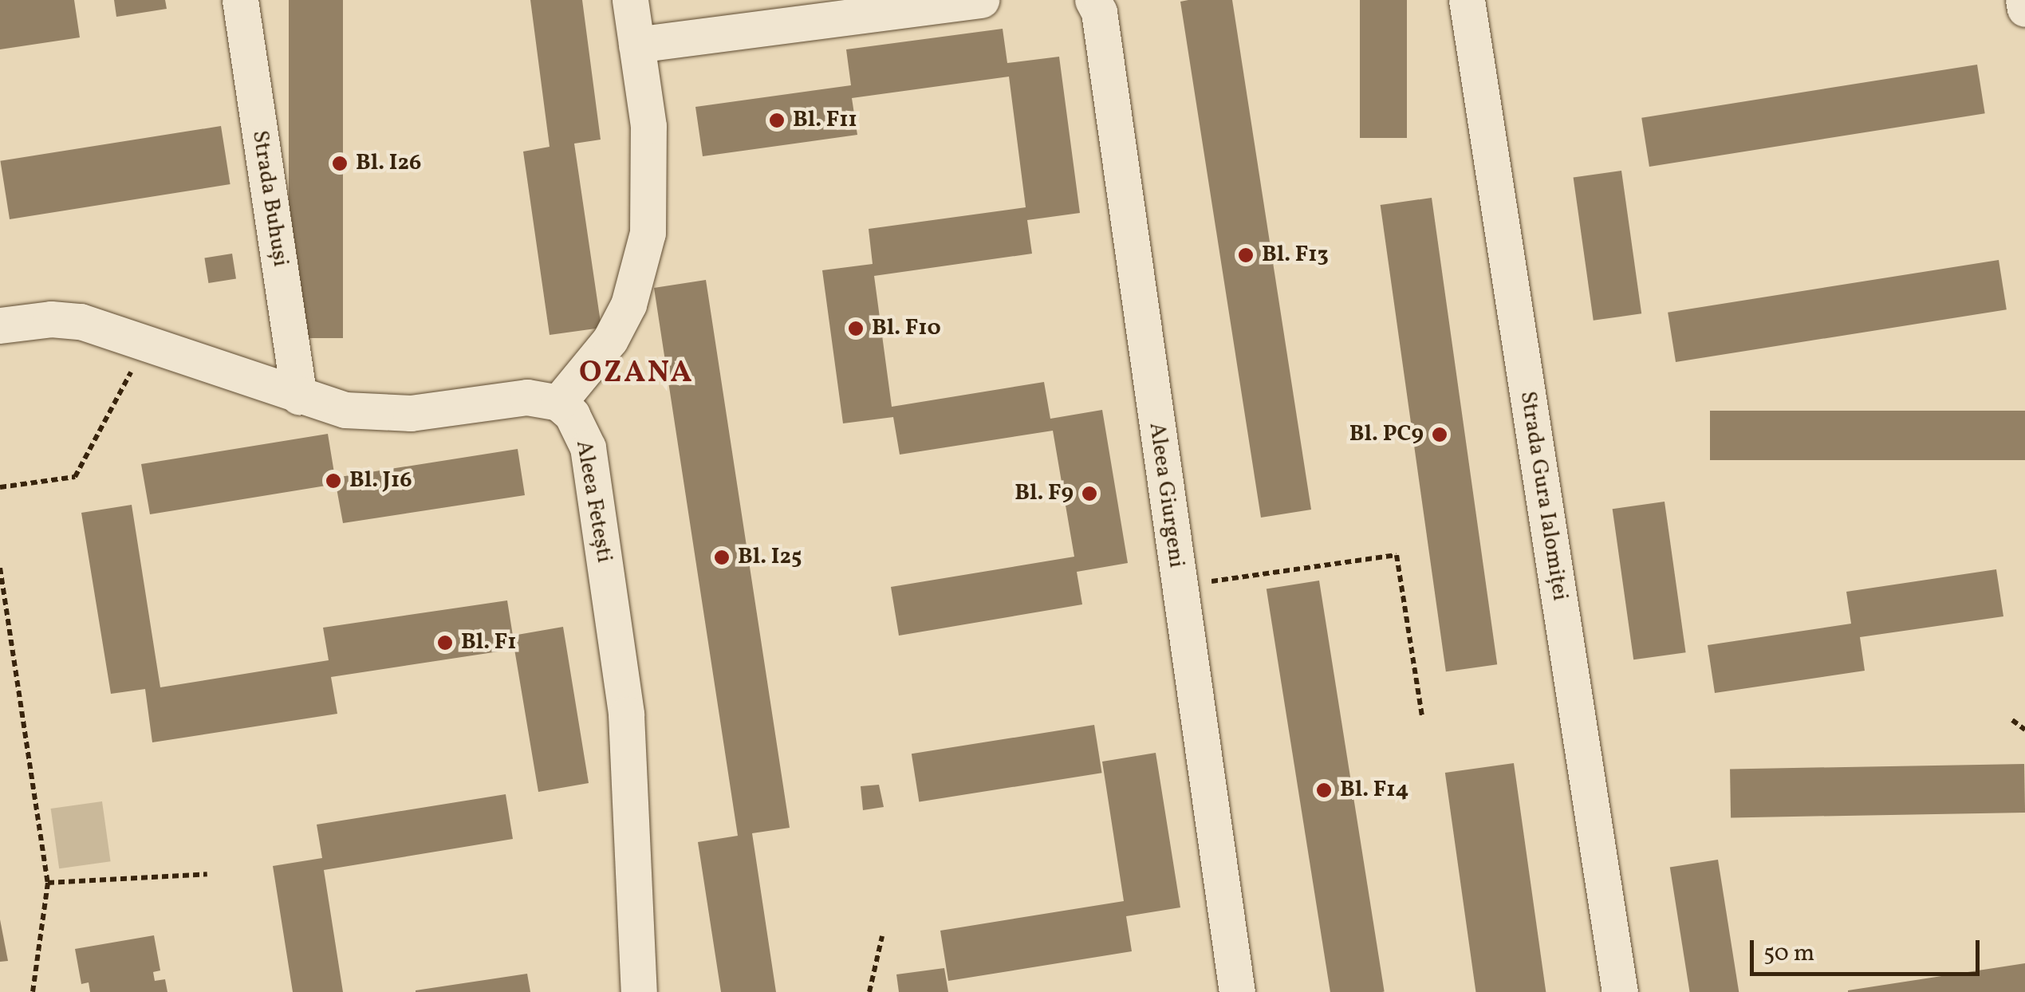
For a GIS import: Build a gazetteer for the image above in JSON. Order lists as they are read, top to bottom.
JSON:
{
  "streets": {
    "street": [
      "Strada Buhuși",
      "Aleea Giurgeni",
      "Strada Gura Ialomiței",
      "Aleea Fetești"
    ]
  },
  "districts": ["OZANA"],
  "places": [
    "Bl. F11",
    "Bl. I26",
    "Bl. F13",
    "Bl. F10",
    "Bl. PC9",
    "Bl. J16",
    "Bl. F9",
    "Bl. I25",
    "Bl. F1",
    "Bl. F14"
  ],
  "scale_bar": "50 m"
}
